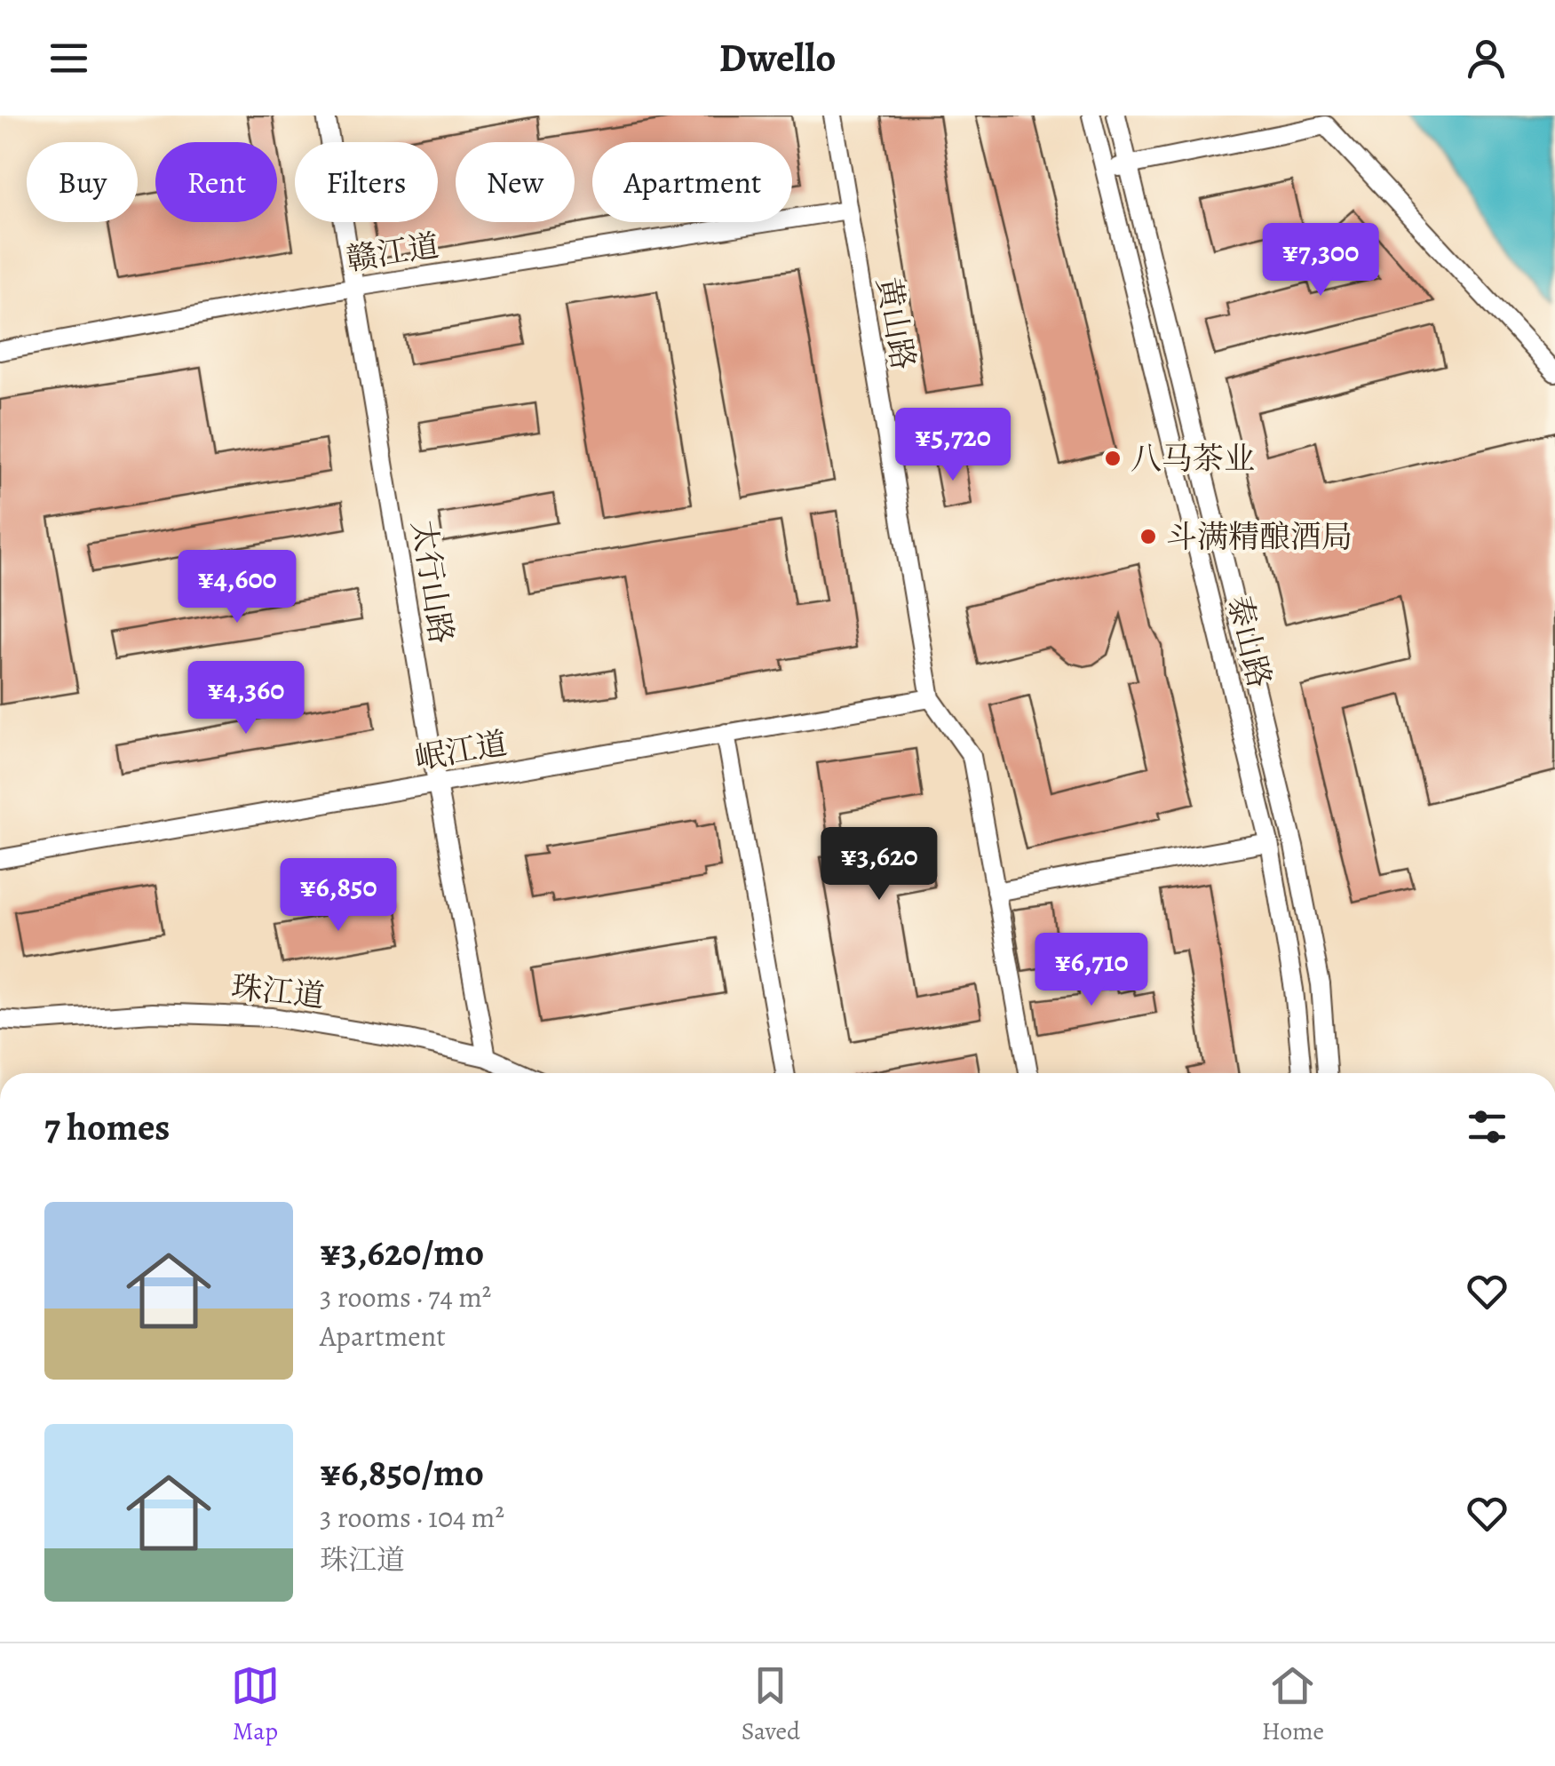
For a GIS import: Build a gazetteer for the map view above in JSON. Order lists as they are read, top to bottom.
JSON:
{
  "streets": {
    "street": [
      "赣江道",
      "黄山路",
      "太行山路",
      "泰山路",
      "岷江道",
      "珠江道"
    ]
  },
  "crossings": [
    ["赣江道", "黄山路"],
    ["赣江道", "太行山路"],
    ["黄山路", "岷江道"],
    ["太行山路", "岷江道"],
    ["太行山路", "珠江道"]
  ],
  "places": ["八马茶业", "斗满精酿酒局"],
  "page": {
    "header": "Dwello",
    "chip": [
      "Buy",
      "Rent",
      "Filters",
      "New",
      "Apartment"
    ],
    "price": [
      "¥7,300",
      "¥5,720",
      "¥4,600",
      "¥4,360",
      "¥3,620",
      "¥6,850",
      "¥6,710"
    ],
    "heading": "7 homes",
    "list": [
      {
        "name": "¥3,620/mo",
        "note": "3 rooms · 74 m² · Apartment"
      },
      {
        "name": "¥6,850/mo",
        "note": "3 rooms · 104 m² · 珠江道"
      }
    ],
    "tabs": ["Map", "Saved", "Home"]
  }
}
